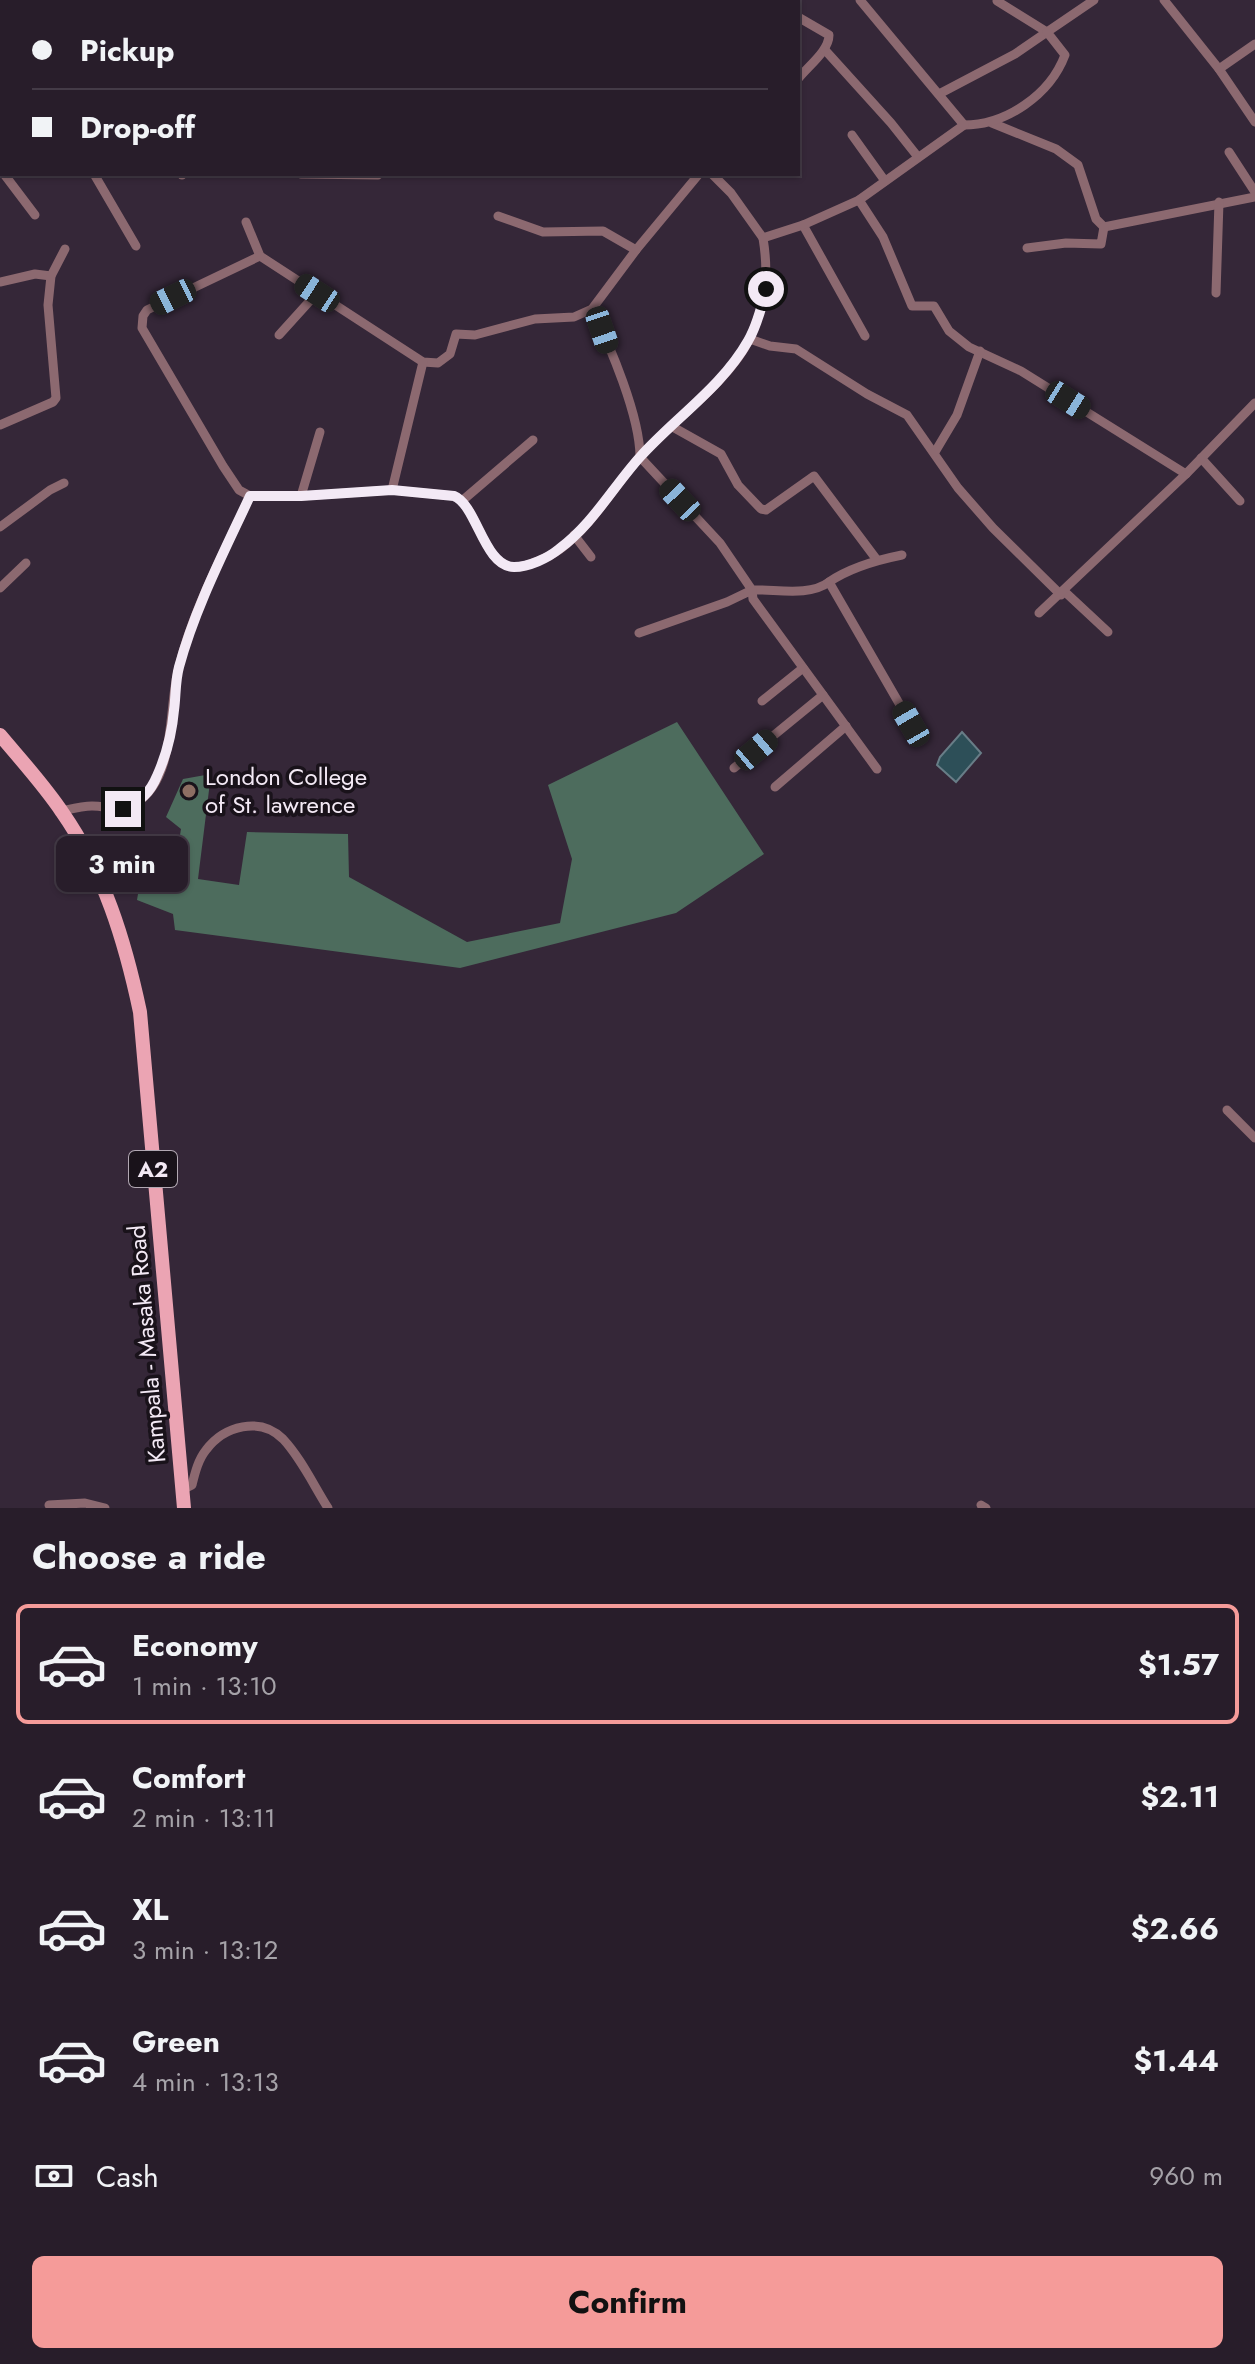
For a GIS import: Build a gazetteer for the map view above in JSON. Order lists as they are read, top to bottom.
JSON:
{
  "streets": {
    "main road": ["A2", "Kampala - Masaka Road"]
  },
  "places": ["London College of St. lawrence"],
  "page": {
    "banner": ["Pickup", "Drop-off"],
    "bubble": "3 min",
    "heading": "Choose a ride",
    "list": [
      {
        "name": "Economy",
        "note": "1 min · 13:10",
        "value": "$1.57"
      },
      {
        "name": "Comfort",
        "note": "2 min · 13:11",
        "value": "$2.11"
      },
      {
        "name": "XL",
        "note": "3 min · 13:12",
        "value": "$2.66"
      },
      {
        "name": "Green",
        "note": "4 min · 13:13",
        "value": "$1.44"
      }
    ],
    "pay": ["Cash", "960 m"],
    "buttons": "Confirm"
  }
}
